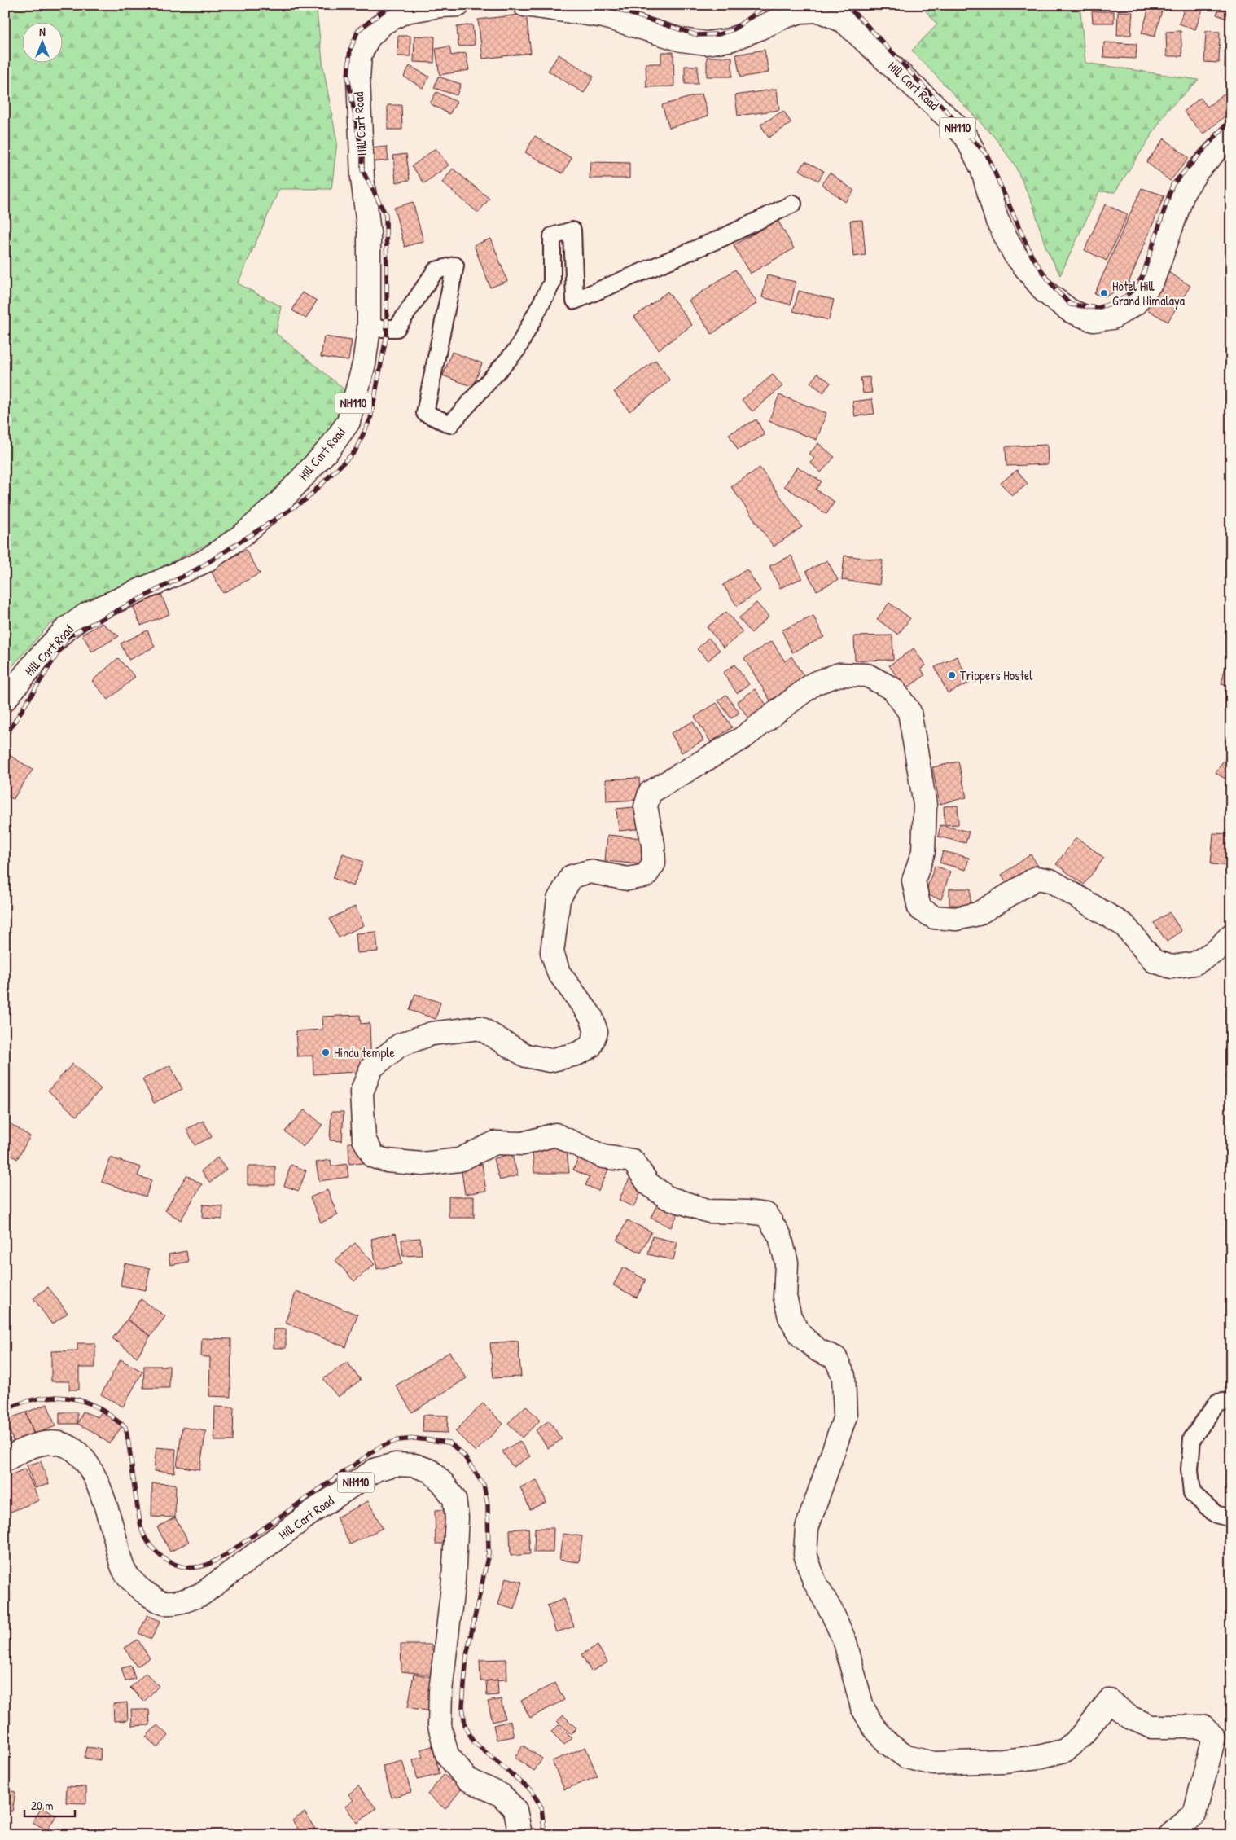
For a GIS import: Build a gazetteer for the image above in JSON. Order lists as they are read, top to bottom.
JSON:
{
  "streets": {
    "main road": ["Hill Cart Road", "NH110"]
  },
  "places": ["Hotel Hill Grand Himalaya", "Trippers Hostel", "Hindu temple"],
  "scale_bar": "20 m",
  "north": "top"
}
